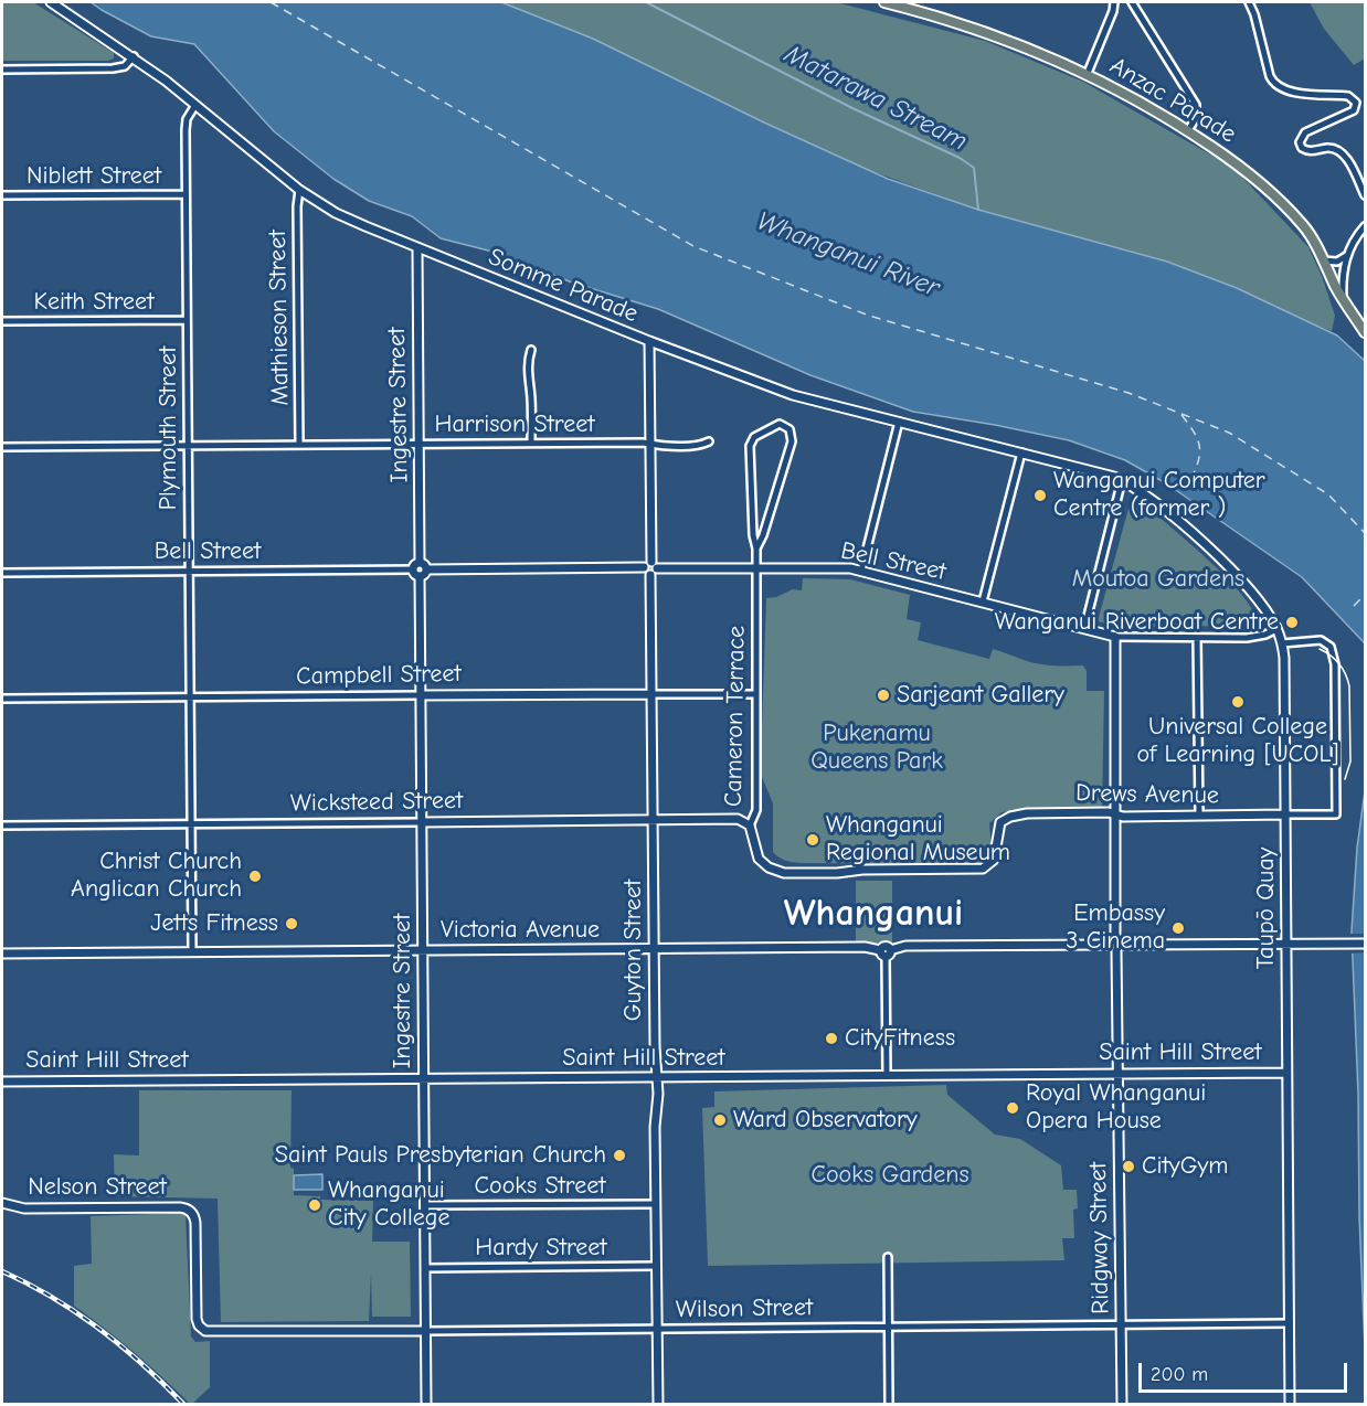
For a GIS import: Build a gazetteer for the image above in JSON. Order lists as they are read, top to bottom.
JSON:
{
  "streets": {
    "main road": ["Anzac Parade"],
    "street": [
      "Niblett Street",
      "Somme Parade",
      "Keith Street",
      "Mathieson Street",
      "Ingestre Street",
      "Harrison Street",
      "Plymouth Street",
      "Bell Street",
      "Campbell Street",
      "Cameron Terrace",
      "Drews Avenue",
      "Wicksteed Street",
      "Taupō Quay",
      "Victoria Avenue",
      "Guyton Street",
      "Saint Hill Street",
      "Cooks Street",
      "Nelson Street",
      "Ridgway Street",
      "Hardy Street",
      "Wilson Street"
    ]
  },
  "crossings": [
    ["Niblett Street", "Plymouth Street"],
    ["Somme Parade", "Mathieson Street"],
    ["Somme Parade", "Ingestre Street"],
    ["Somme Parade", "Plymouth Street"],
    ["Somme Parade", "Taupō Quay"],
    ["Keith Street", "Plymouth Street"],
    ["Mathieson Street", "Harrison Street"],
    ["Ingestre Street", "Harrison Street"],
    ["Ingestre Street", "Bell Street"],
    ["Ingestre Street", "Campbell Street"],
    ["Ingestre Street", "Wicksteed Street"],
    ["Ingestre Street", "Victoria Avenue"],
    ["Ingestre Street", "Saint Hill Street"],
    ["Ingestre Street", "Cooks Street"],
    ["Ingestre Street", "Hardy Street"],
    ["Ingestre Street", "Wilson Street"],
    ["Harrison Street", "Plymouth Street"],
    ["Plymouth Street", "Bell Street"],
    ["Plymouth Street", "Campbell Street"],
    ["Plymouth Street", "Wicksteed Street"],
    ["Plymouth Street", "Victoria Avenue"],
    ["Bell Street", "Cameron Terrace"],
    ["Campbell Street", "Cameron Terrace"],
    ["Campbell Street", "Guyton Street"],
    ["Cameron Terrace", "Drews Avenue"],
    ["Cameron Terrace", "Wicksteed Street"],
    ["Drews Avenue", "Taupō Quay"],
    ["Wicksteed Street", "Guyton Street"],
    ["Taupō Quay", "Saint Hill Street"],
    ["Taupō Quay", "Wilson Street"],
    ["Victoria Avenue", "Guyton Street"],
    ["Victoria Avenue", "Ridgway Street"],
    ["Guyton Street", "Saint Hill Street"],
    ["Guyton Street", "Cooks Street"],
    ["Guyton Street", "Hardy Street"],
    ["Guyton Street", "Wilson Street"],
    ["Saint Hill Street", "Ridgway Street"],
    ["Nelson Street", "Wilson Street"],
    ["Ridgway Street", "Wilson Street"]
  ],
  "districts": ["Whanganui"],
  "water": ["Matarawa Stream", "Whanganui River"],
  "parks": ["Moutoa Gardens", "Pukenamu Queens Park", "Cooks Gardens"],
  "places": [
    "Wanganui Computer Centre (former )",
    "Wanganui Riverboat Centre",
    "Sarjeant Gallery",
    "Universal College of Learning [UCOL]",
    "Whanganui Regional Museum",
    "Christ Church Anglican Church",
    "Jetts Fitness",
    "Embassy 3 Cinema",
    "CityFitness",
    "Royal Whanganui Opera House",
    "Ward Observatory",
    "Saint Pauls Presbyterian Church",
    "CityGym",
    "Whanganui City College"
  ],
  "scale_bar": "200 m"
}
